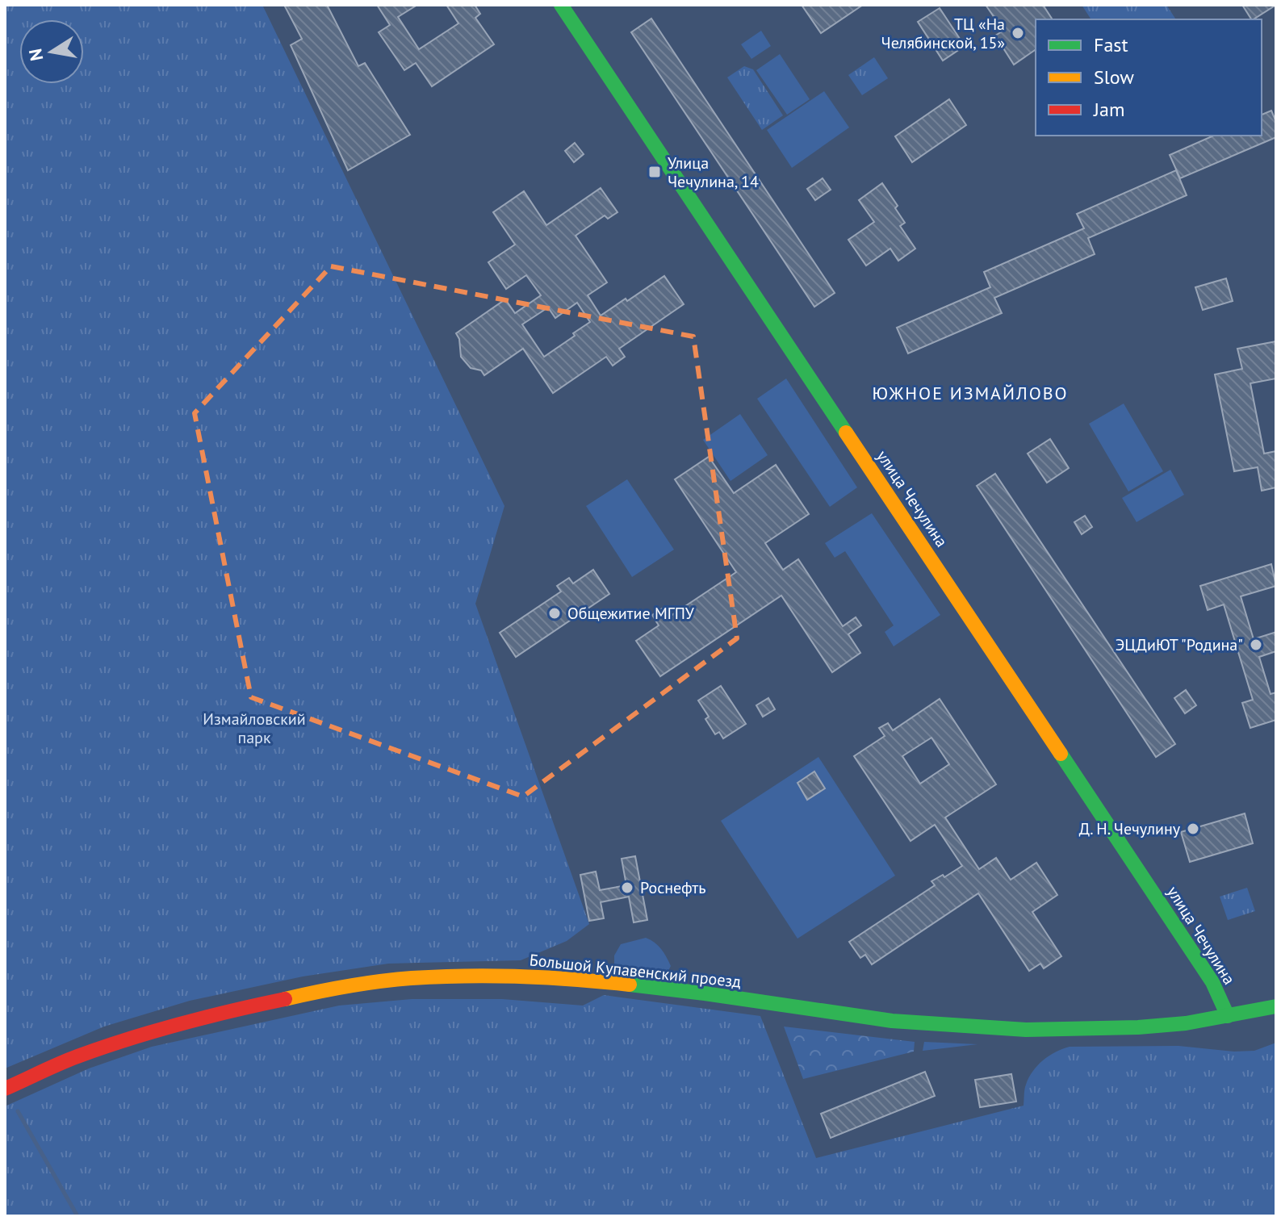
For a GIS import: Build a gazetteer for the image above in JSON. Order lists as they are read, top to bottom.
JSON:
{
  "streets": {
    "main road": ["улица Чечулина", "Большой Купавенский проезд"]
  },
  "crossings": [
    ["улица Чечулина", "Большой Купавенский проезд"]
  ],
  "districts": ["ЮЖНОЕ ИЗМАЙЛОВО"],
  "parks": ["Измайловский парк"],
  "places": {
    "other": [
      "ТЦ «На Челябинской, 15»",
      "Общежитие МГПУ",
      "ЭЦДиЮТ \"Родина\"",
      "Д. Н. Чечулину",
      "Роснефть"
    ],
    "transit": ["Улица Чечулина, 14"]
  },
  "legend": ["Fast", "Slow", "Jam"],
  "north": "left"
}
